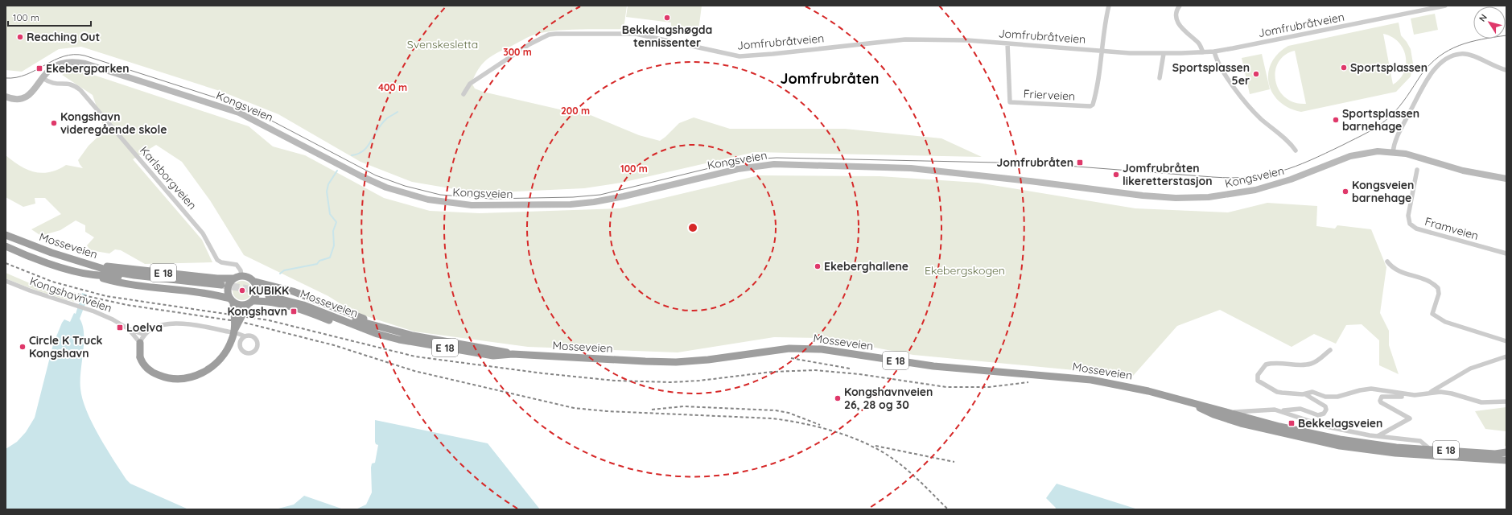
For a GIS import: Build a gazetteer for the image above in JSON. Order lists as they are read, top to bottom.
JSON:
{
  "streets": {
    "highway": ["Mosseveien", "E 18"],
    "main road": ["Kongsveien"],
    "street": [
      "Jomfrubråtveien",
      "Frierveien",
      "Karlsborgveien",
      "Framveien",
      "Kongshavnveien"
    ]
  },
  "crossings": [
    ["Jomfrubråtveien", "Frierveien"],
    ["Kongsveien", "Karlsborgveien"],
    ["Karlsborgveien", "E 18"],
    ["Mosseveien", "E 18"]
  ],
  "districts": ["Jomfrubråten"],
  "parks": ["Svenskesletta", "Ekebergskogen"],
  "places": {
    "other": [
      "Bekkelagshøgda tennissenter",
      "Reaching Out",
      "Sportsplassen",
      "Sportsplassen 5er",
      "Sportsplassen barnehage",
      "Kongshavn videregående skole",
      "Jomfrubråten likeretterstasjon",
      "Kongsveien barnehage",
      "Ekeberghallene",
      "KUBIKK",
      "Circle K Truck Kongshavn",
      "Kongshavnveien 26, 28 og 30"
    ],
    "transit": [
      "Ekebergparken",
      "Jomfrubråten",
      "Kongshavn",
      "Loelva",
      "Bekkelagsveien"
    ]
  },
  "scale_bar": "100 m",
  "north": "top left",
  "rings": [
    "300 m",
    "400 m",
    "200 m",
    "100 m"
  ]
}
